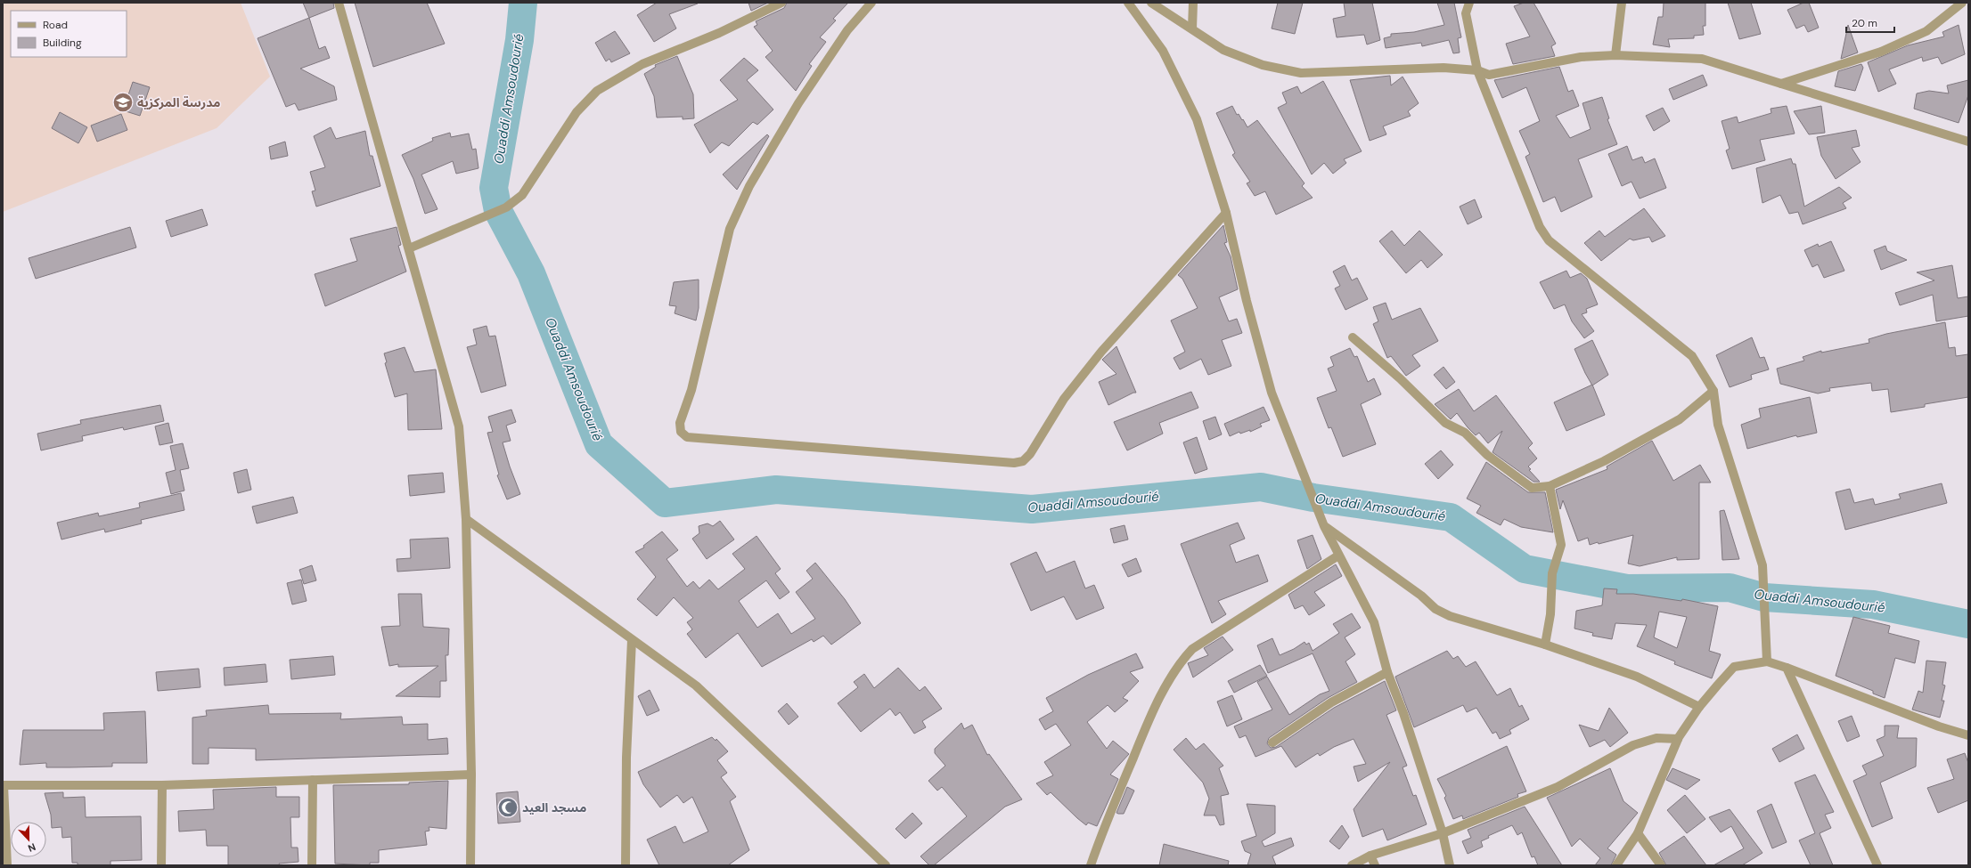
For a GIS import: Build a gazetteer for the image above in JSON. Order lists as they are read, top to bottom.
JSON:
{
  "water": ["Ouaddi Amsoudourié"],
  "places": {
    "school or university": ["مدرسة المركزية"],
    "mosque": ["مسجد العيد"]
  },
  "legend": ["Road", "Building"],
  "scale_bar": "20 m",
  "north": "bottom"
}
